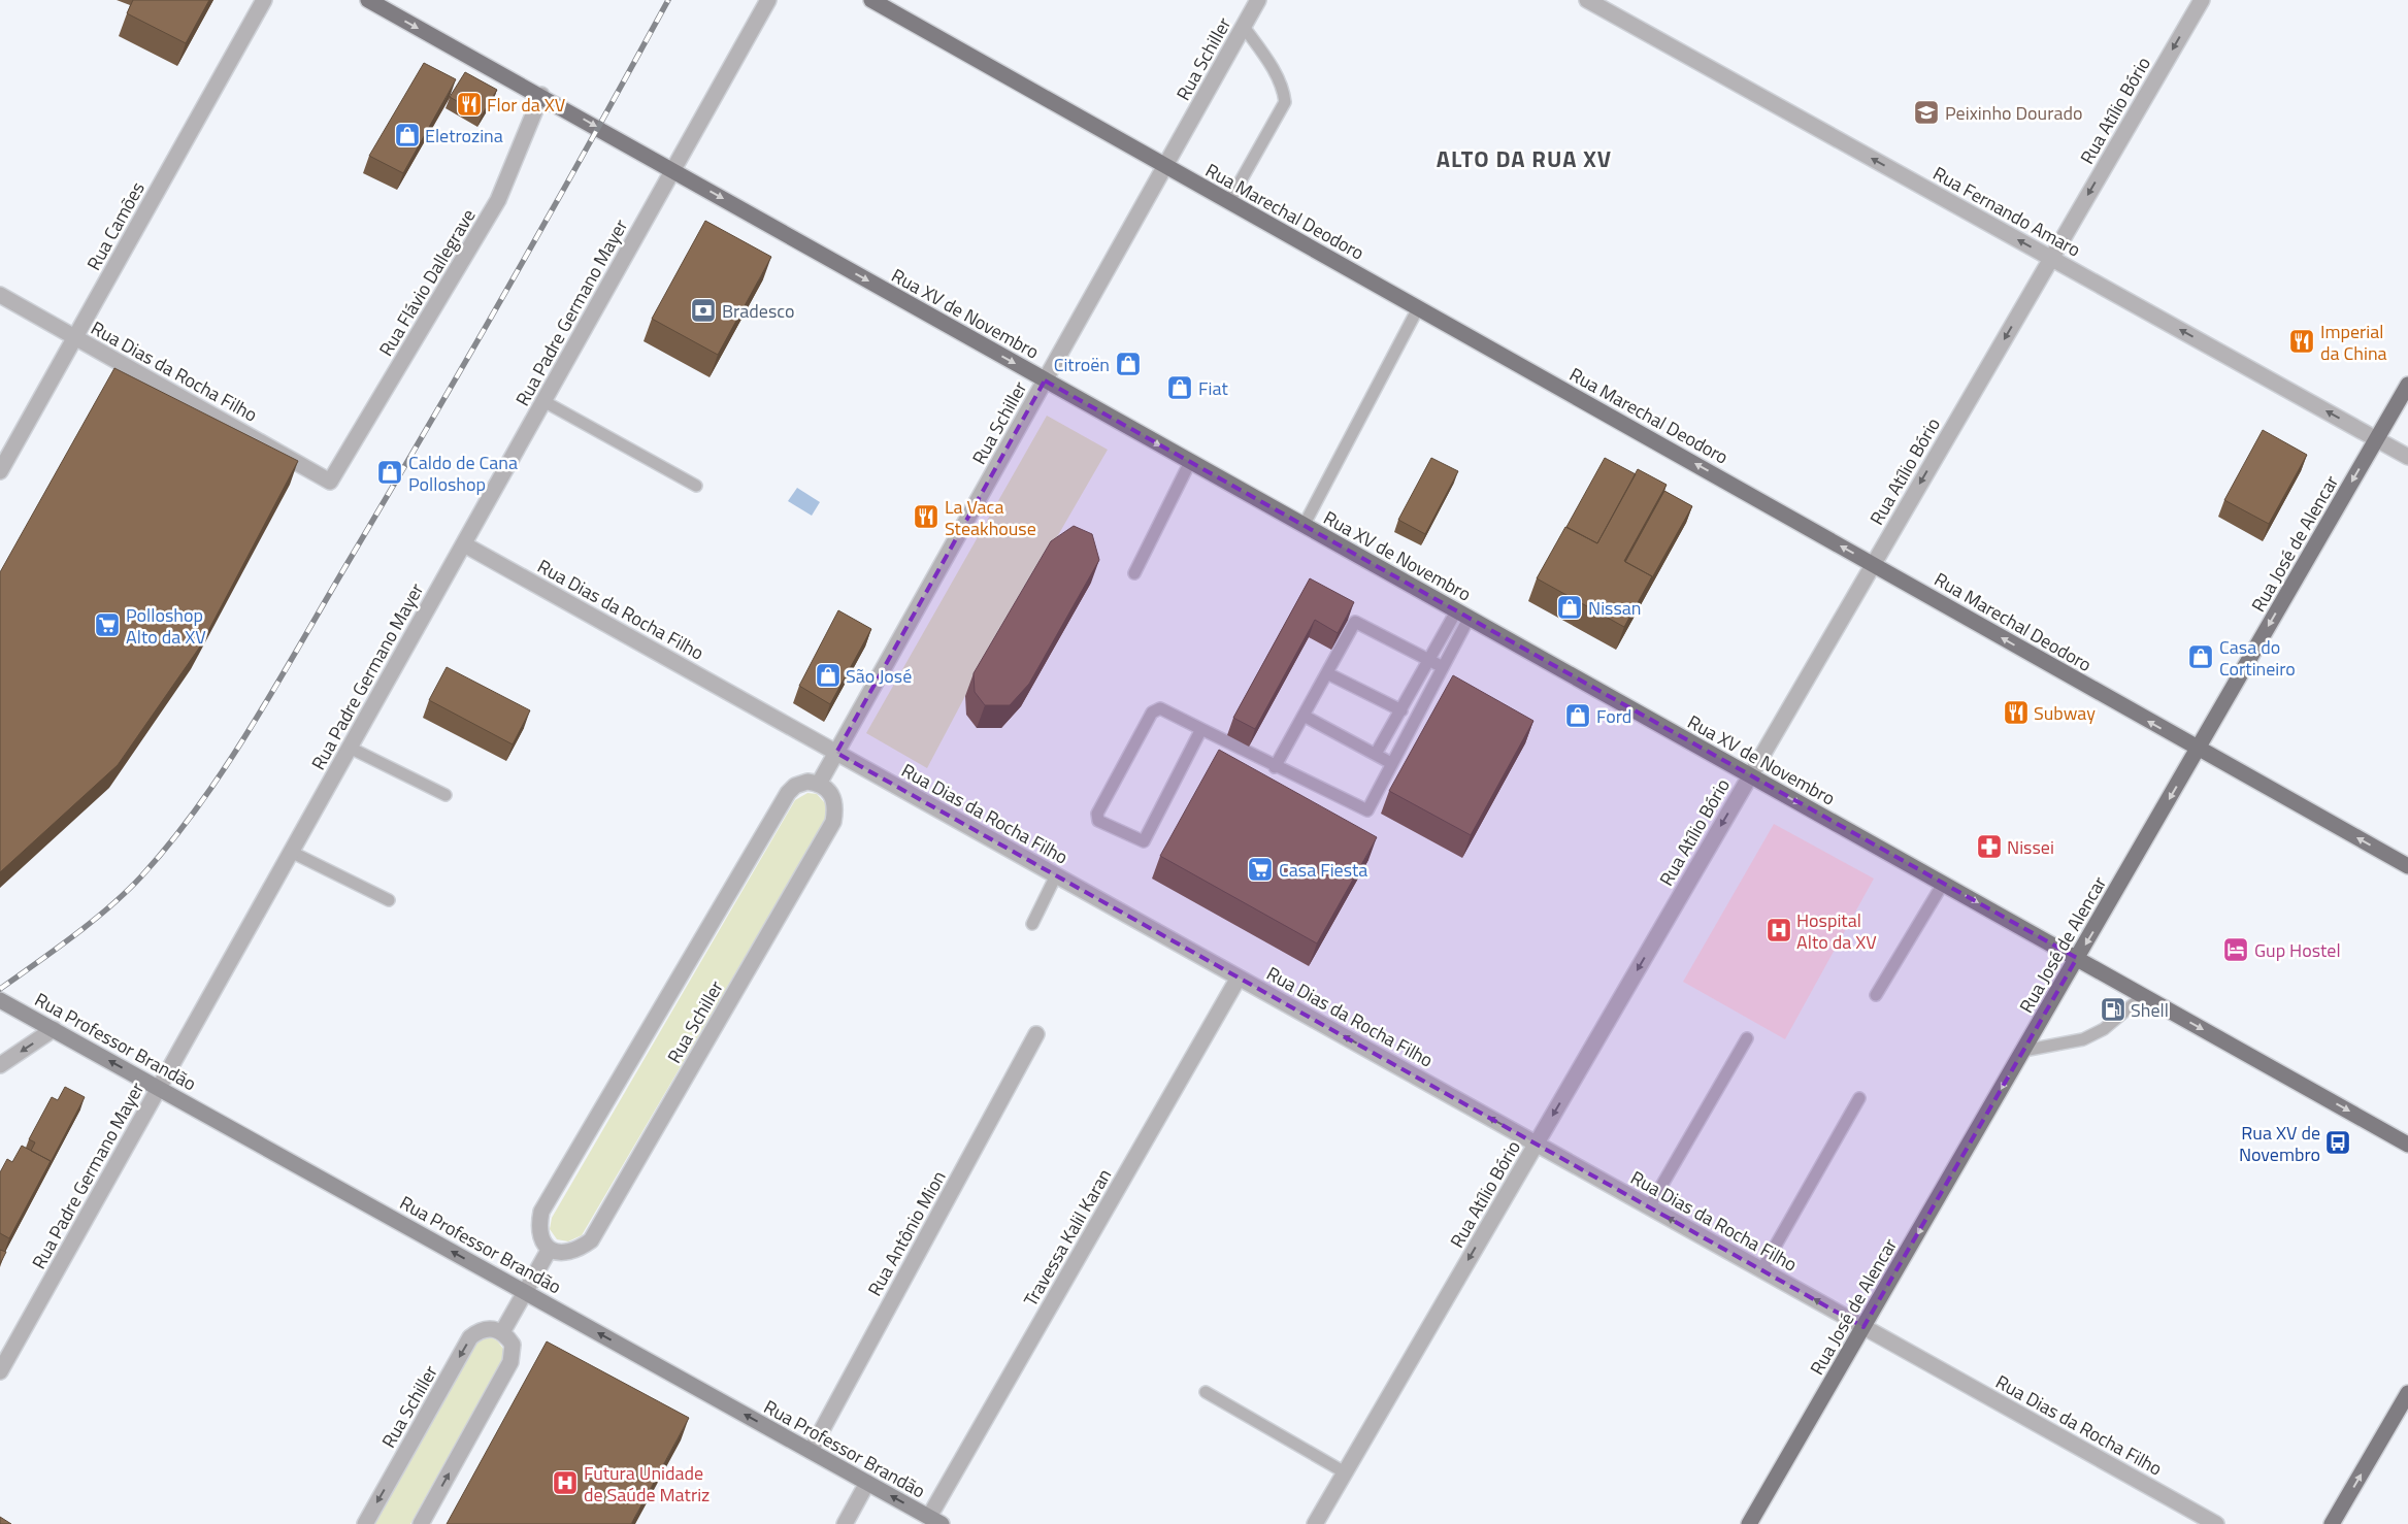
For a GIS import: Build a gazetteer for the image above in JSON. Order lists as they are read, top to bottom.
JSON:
{
  "streets": {
    "main road": [
      "Rua Marechal Deodoro",
      "Rua XV de Novembro",
      "Rua José de Alencar",
      "Rua Professor Brandão"
    ],
    "street": [
      "Rua Schiller",
      "Rua Atílio Bório",
      "Rua Fernando Amaro",
      "Rua Camões",
      "Rua Flávio Dallegrave",
      "Rua Padre Germano Mayer",
      "Rua Dias da Rocha Filho",
      "Rua Antônio Mion",
      "Travessa Kalil Karan"
    ]
  },
  "crossings": [
    ["Rua Schiller", "Rua Marechal Deodoro"],
    ["Rua Schiller", "Rua XV de Novembro"],
    ["Rua Schiller", "Rua Dias da Rocha Filho"],
    ["Rua Atílio Bório", "Rua Marechal Deodoro"],
    ["Rua Atílio Bório", "Rua Fernando Amaro"],
    ["Rua Atílio Bório", "Rua XV de Novembro"],
    ["Rua Atílio Bório", "Rua Dias da Rocha Filho"],
    ["Rua Marechal Deodoro", "Rua José de Alencar"],
    ["Rua Fernando Amaro", "Rua José de Alencar"],
    ["Rua Camões", "Rua Dias da Rocha Filho"],
    ["Rua Flávio Dallegrave", "Rua XV de Novembro"],
    ["Rua Flávio Dallegrave", "Rua Dias da Rocha Filho"],
    ["Rua Padre Germano Mayer", "Rua XV de Novembro"],
    ["Rua Padre Germano Mayer", "Rua Dias da Rocha Filho"],
    ["Rua Padre Germano Mayer", "Rua Professor Brandão"],
    ["Rua XV de Novembro", "Rua José de Alencar"],
    ["Rua Dias da Rocha Filho", "Rua José de Alencar"],
    ["Rua Dias da Rocha Filho", "Travessa Kalil Karan"],
    ["Rua Professor Brandão", "Rua Antônio Mion"],
    ["Rua Professor Brandão", "Travessa Kalil Karan"]
  ],
  "one_way": [
    "Rua Atílio Bório",
    "Rua Marechal Deodoro",
    "Rua Fernando Amaro",
    "Rua XV de Novembro",
    "Rua José de Alencar",
    "Rua Professor Brandão"
  ],
  "districts": ["ALTO DA RUA XV"],
  "places": {
    "restaurant": [
      "Flor da XV",
      "Imperial da China",
      "La Vaca Steakhouse",
      "Subway"
    ],
    "school or university": ["Peixinho Dourado"],
    "shop": [
      "Eletrozina",
      "Citroën",
      "Fiat",
      "Caldo de Cana Polloshop",
      "Nissan",
      "Casa do Cortineiro",
      "São José",
      "Ford"
    ],
    "bank": ["Bradesco"],
    "supermarket": ["Polloshop Alto da XV", "Casa Fiesta"],
    "pharmacy": ["Nissei"],
    "hospital": ["Hospital Alto da XV", "Futura Unidade de Saúde Matriz"],
    "hotel": ["Gup Hostel"],
    "fuel station": ["Shell"],
    "bus stop": ["Rua XV de Novembro"]
  }
}
